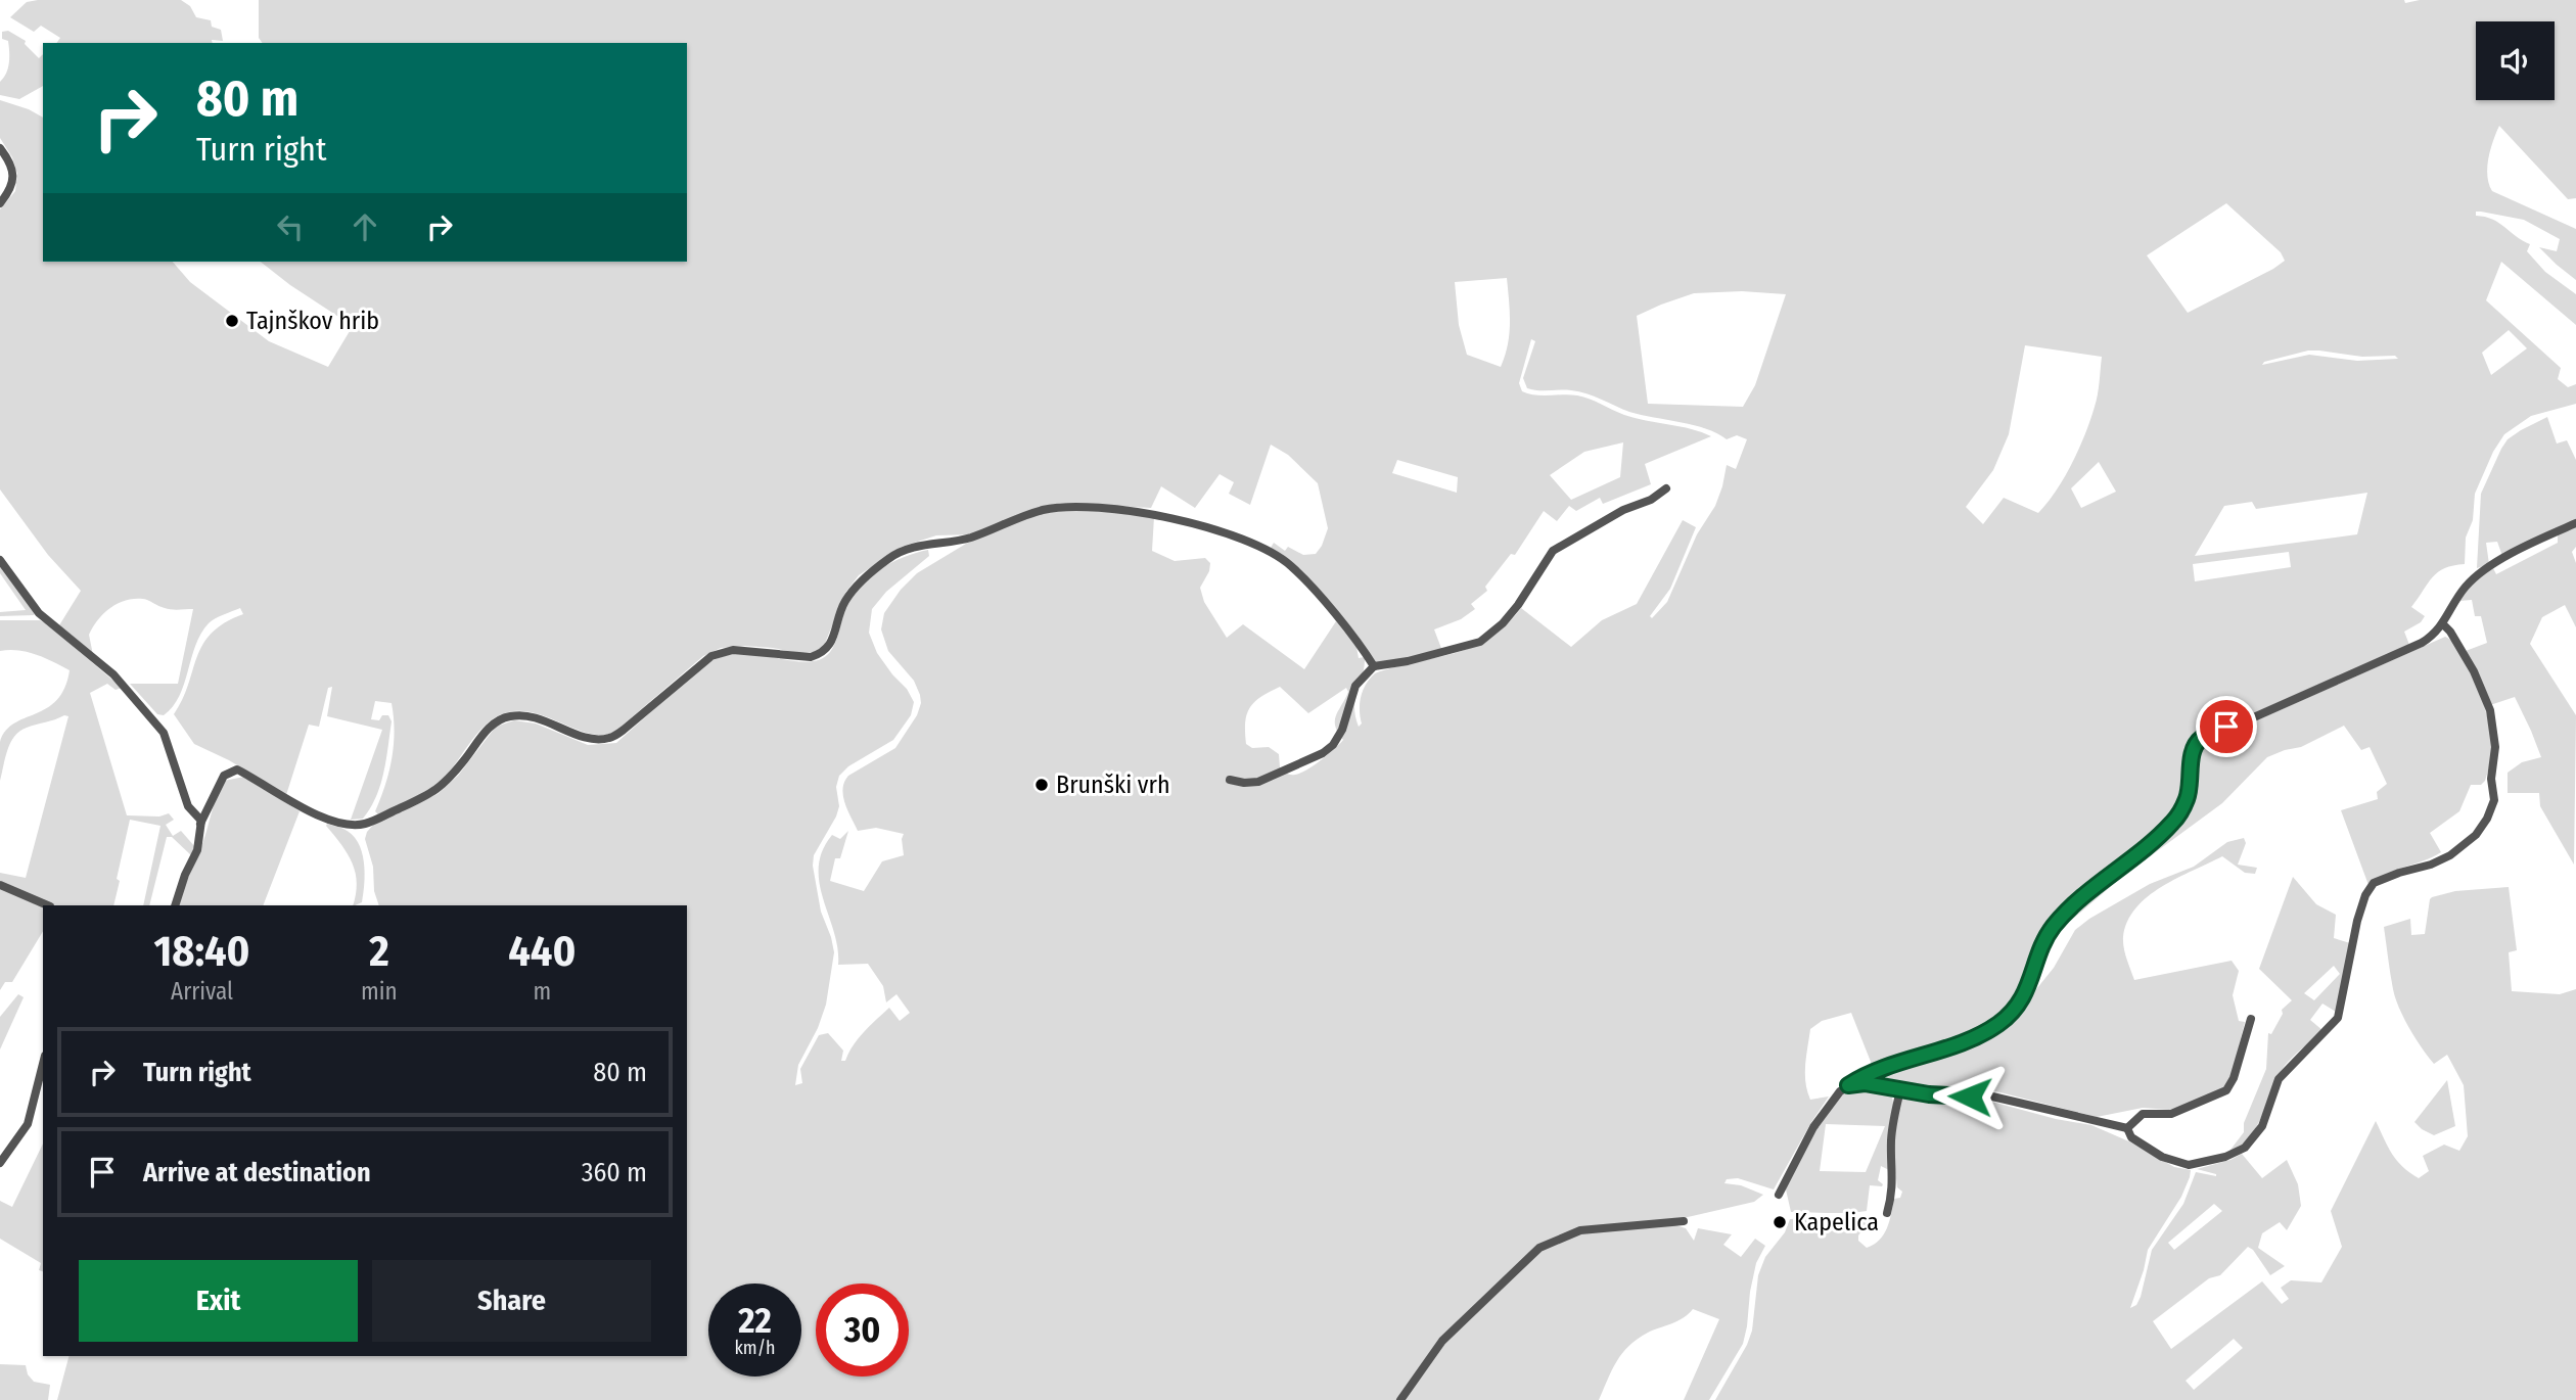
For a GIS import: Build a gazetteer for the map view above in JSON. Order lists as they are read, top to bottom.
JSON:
{
  "places": ["Tajnškov hrib", "Brunški vrh", "Kapelica"],
  "page": {
    "turn": ["80 m", "Turn right"],
    "eta": [
      "18:40",
      "Arrival",
      "2",
      "min",
      "440",
      "m"
    ],
    "list": [
      {
        "name": "Turn right",
        "value": "80 m"
      },
      {
        "name": "Arrive at destination",
        "value": "360 m"
      }
    ],
    "buttons": ["Exit", "Share"],
    "speed": "22 km/h",
    "limit": "30"
  }
}
